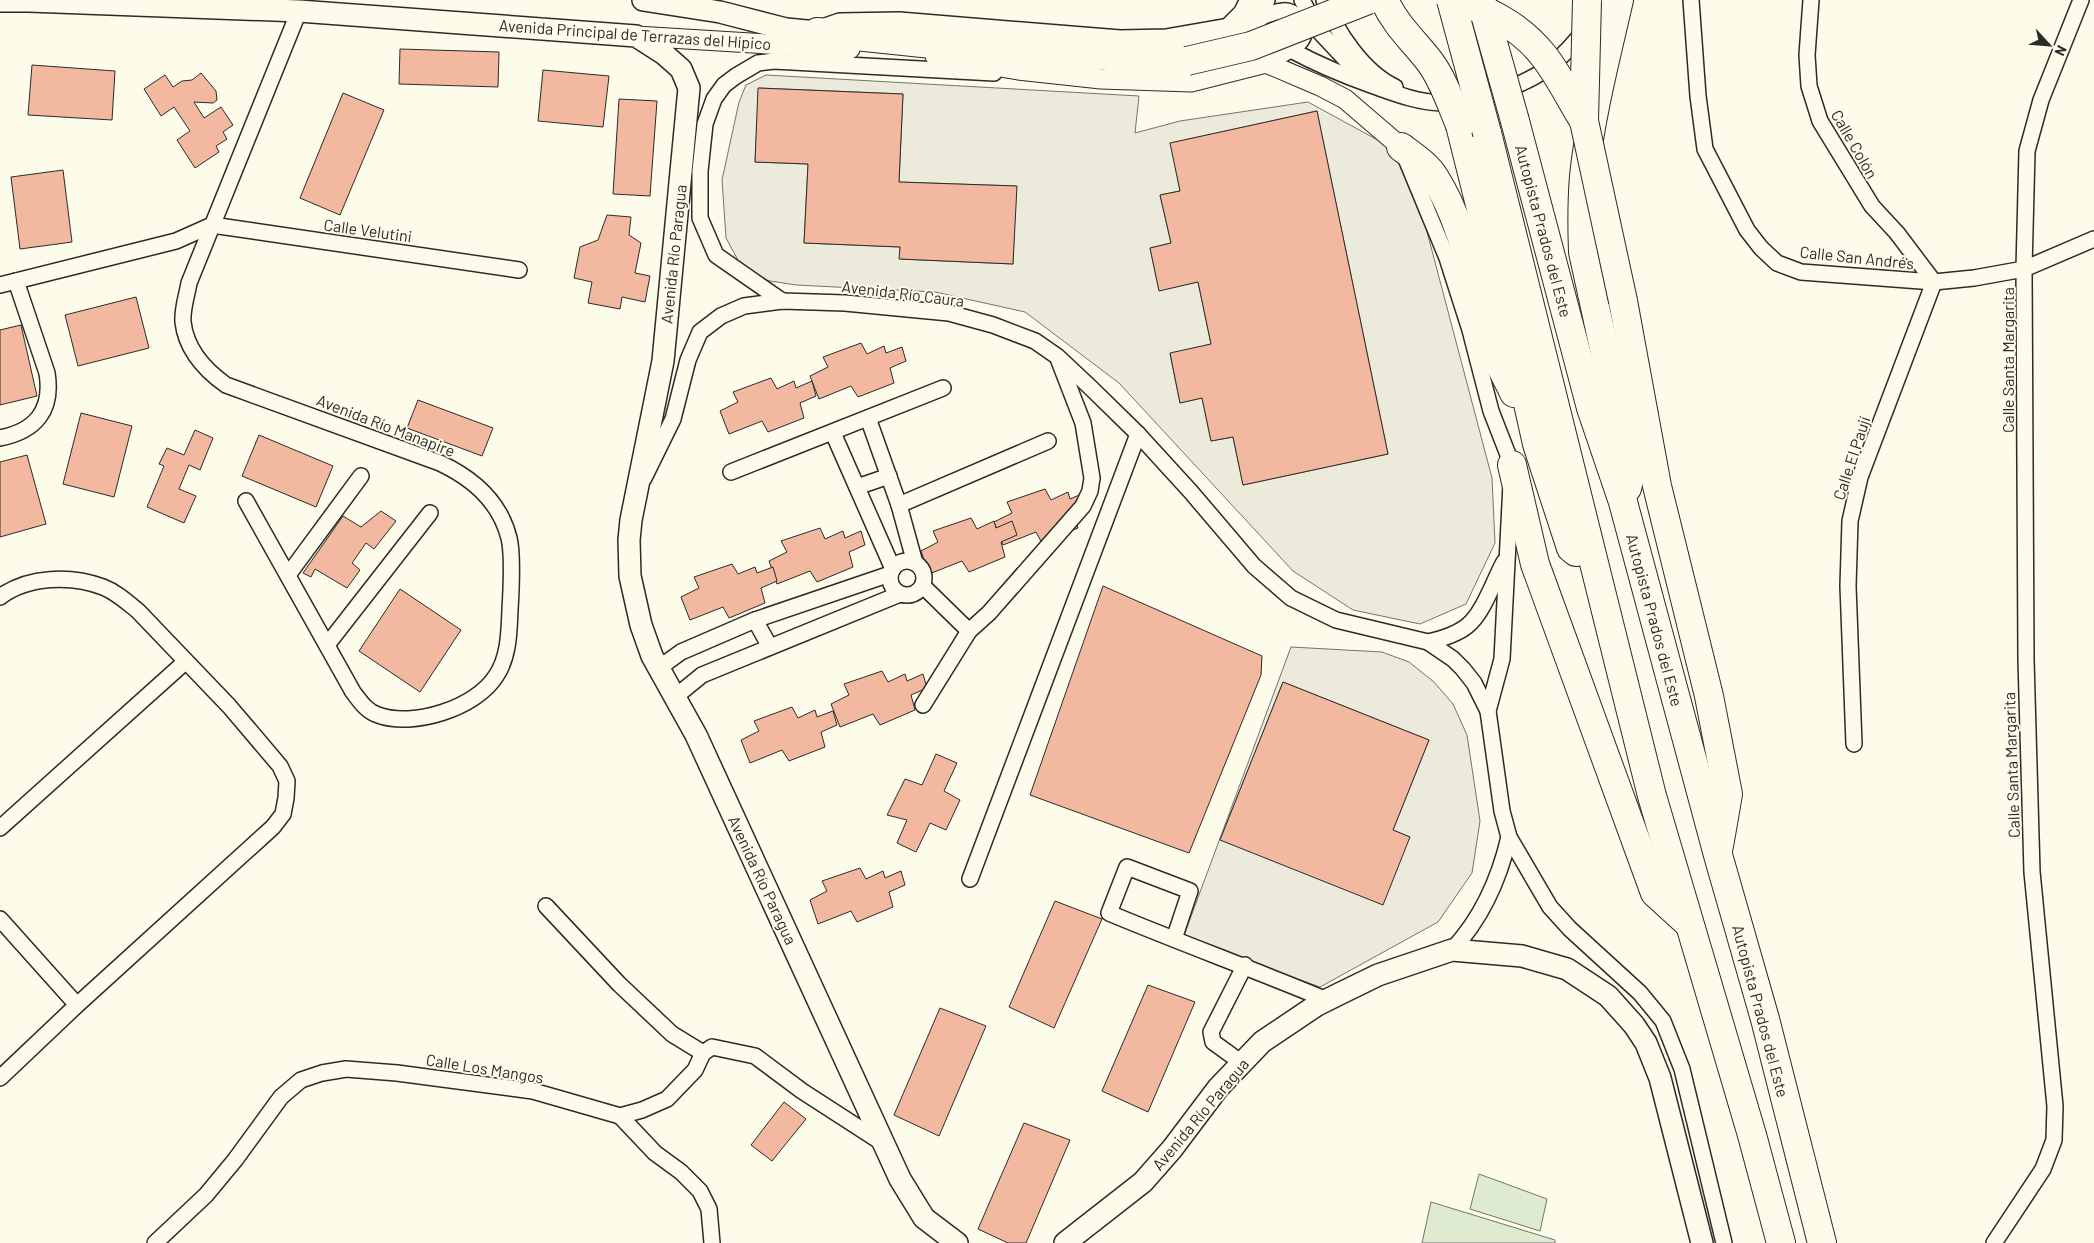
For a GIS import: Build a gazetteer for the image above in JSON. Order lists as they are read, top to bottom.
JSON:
{
  "streets": {
    "highway": ["Autopista Prados del Este"],
    "main road": ["Avenida Principal de Terrazas del Hípico", "Avenida Río Paragua"],
    "street": [
      "Calle Colón",
      "Calle Velutini",
      "Calle San Andrés",
      "Avenida Río Caura",
      "Calle Santa Margarita",
      "Avenida Río Manapire",
      "Calle El Paují",
      "Calle Los Mangos"
    ]
  },
  "crossings": [
    ["Avenida Principal de Terrazas del Hípico", "Avenida Río Paragua"],
    ["Avenida Principal de Terrazas del Hípico", "Avenida Río Manapire"],
    ["Calle Colón", "Calle San Andrés"],
    ["Calle Colón", "Calle El Paují"],
    ["Calle Velutini", "Avenida Río Manapire"],
    ["Avenida Río Paragua", "Avenida Río Caura"],
    ["Calle San Andrés", "Calle Santa Margarita"],
    ["Calle San Andrés", "Calle El Paují"]
  ],
  "north": "bottom right"
}
